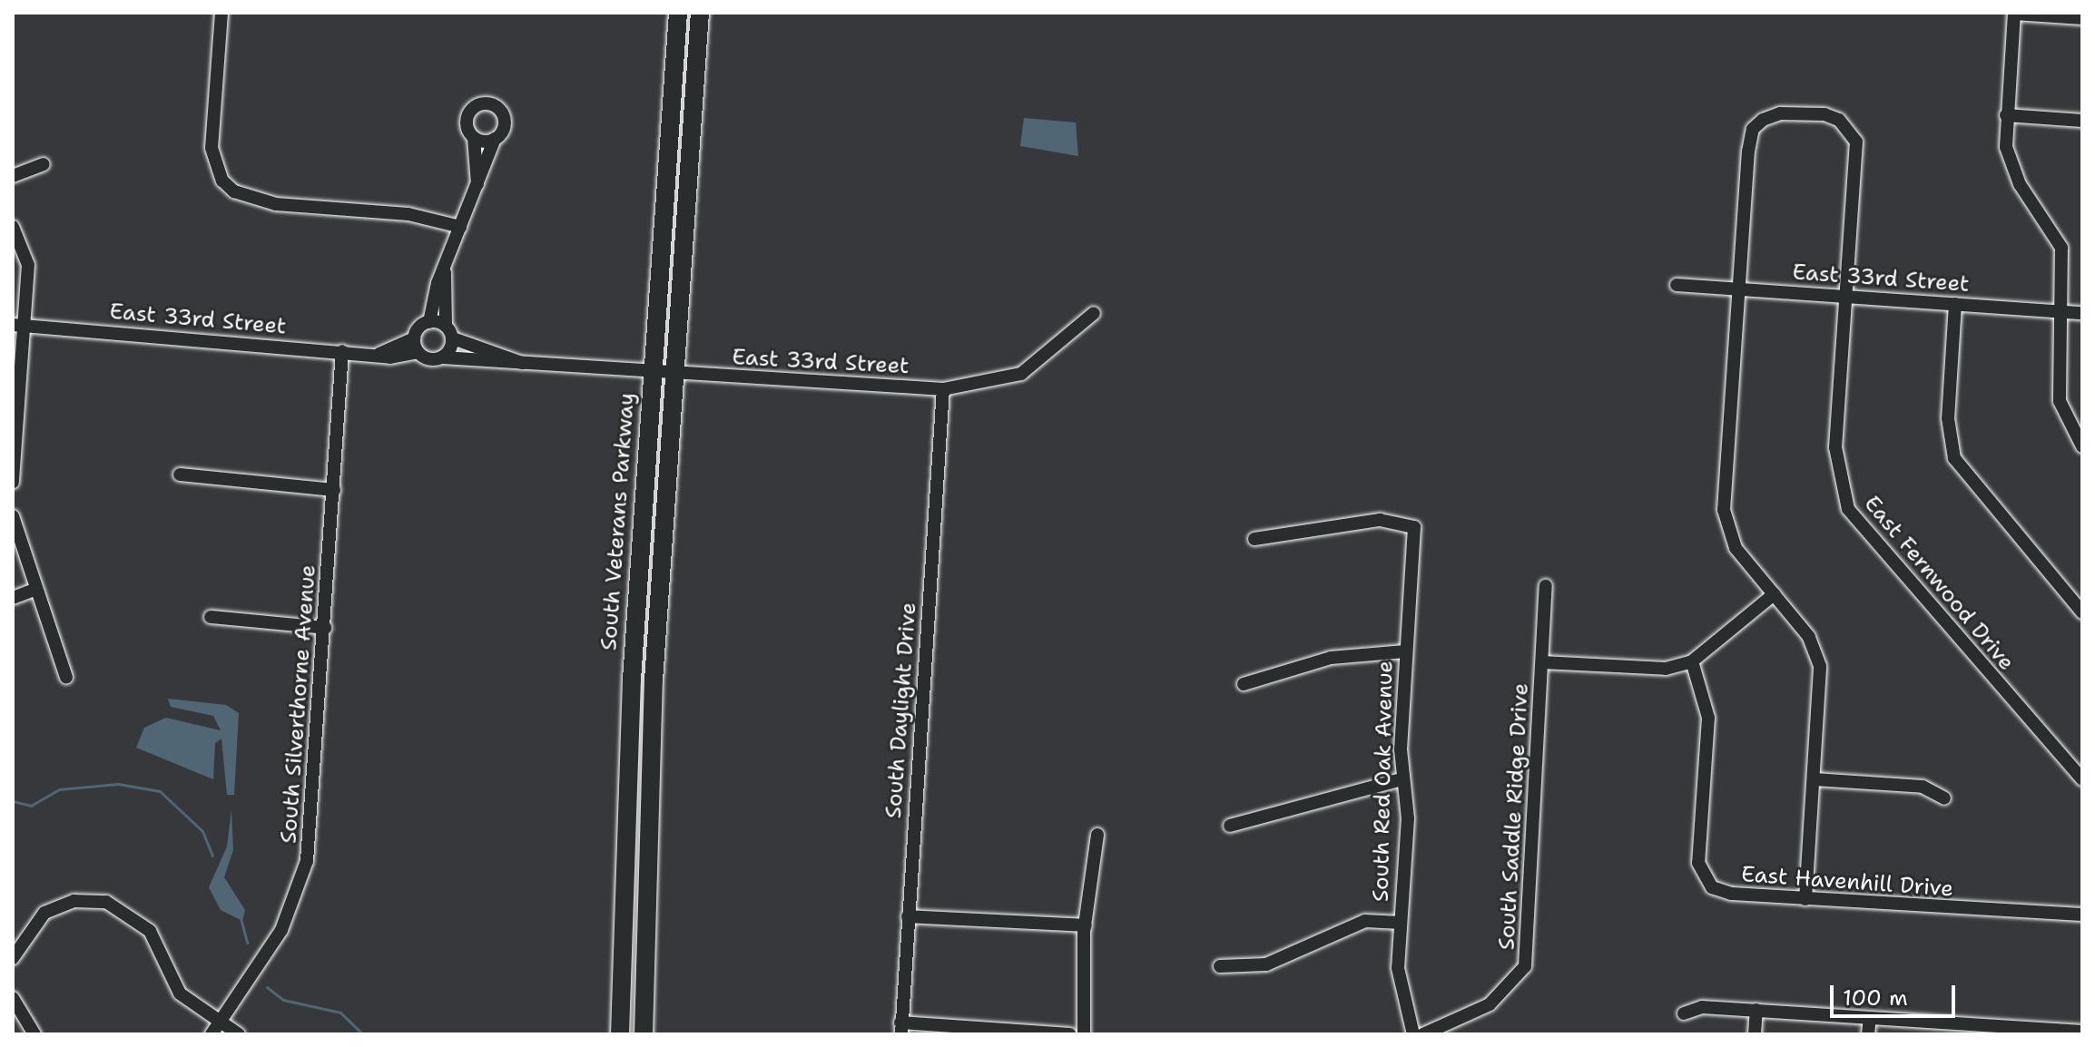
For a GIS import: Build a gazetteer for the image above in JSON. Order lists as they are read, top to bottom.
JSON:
{
  "streets": {
    "highway": ["South Veterans Parkway"],
    "street": [
      "East 33rd Street",
      "East Fernwood Drive",
      "South Silverthorne Avenue",
      "South Daylight Drive",
      "South Red Oak Avenue",
      "South Saddle Ridge Drive",
      "East Havenhill Drive"
    ]
  },
  "crossings": [
    ["East 33rd Street", "South Veterans Parkway"],
    ["East 33rd Street", "East Fernwood Drive"],
    ["East 33rd Street", "South Silverthorne Avenue"],
    ["East 33rd Street", "South Daylight Drive"]
  ],
  "scale_bar": "100 m"
}
